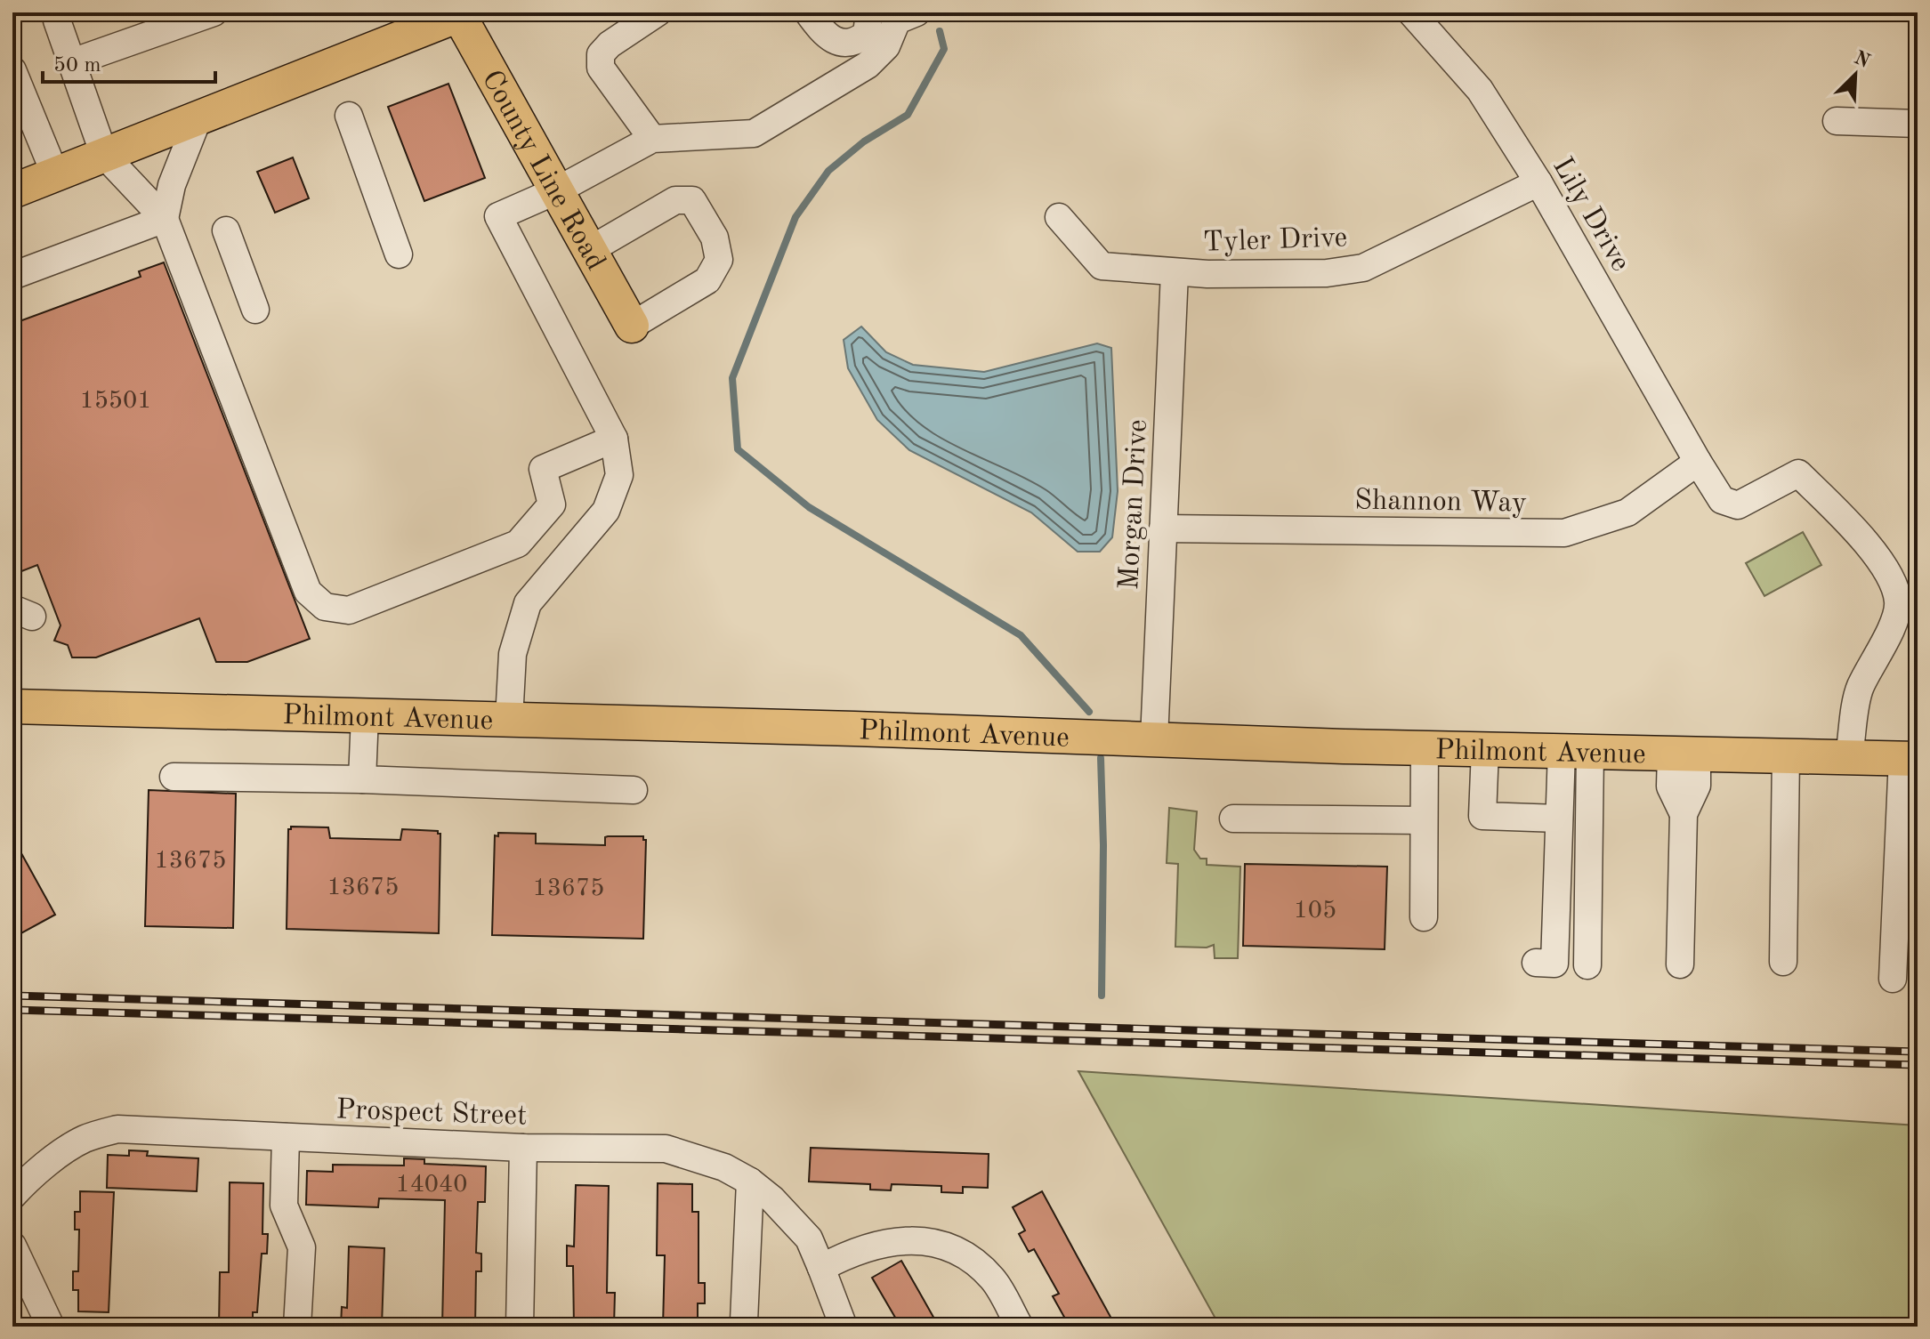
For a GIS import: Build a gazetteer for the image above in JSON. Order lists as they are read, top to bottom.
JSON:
{
  "streets": {
    "main road": ["County Line Road", "Philmont Avenue"],
    "street": [
      "Lily Drive",
      "Tyler Drive",
      "Shannon Way",
      "Morgan Drive",
      "Prospect Street"
    ]
  },
  "crossings": [
    ["Lily Drive", "Tyler Drive"],
    ["Lily Drive", "Shannon Way"],
    ["Lily Drive", "Philmont Avenue"],
    ["Tyler Drive", "Morgan Drive"],
    ["Shannon Way", "Morgan Drive"],
    ["Morgan Drive", "Philmont Avenue"]
  ],
  "house_numbers": [
    "15501",
    "13675",
    "13675",
    "13675",
    "105",
    "14040"
  ],
  "scale_bar": "50 m",
  "north": "top right"
}
